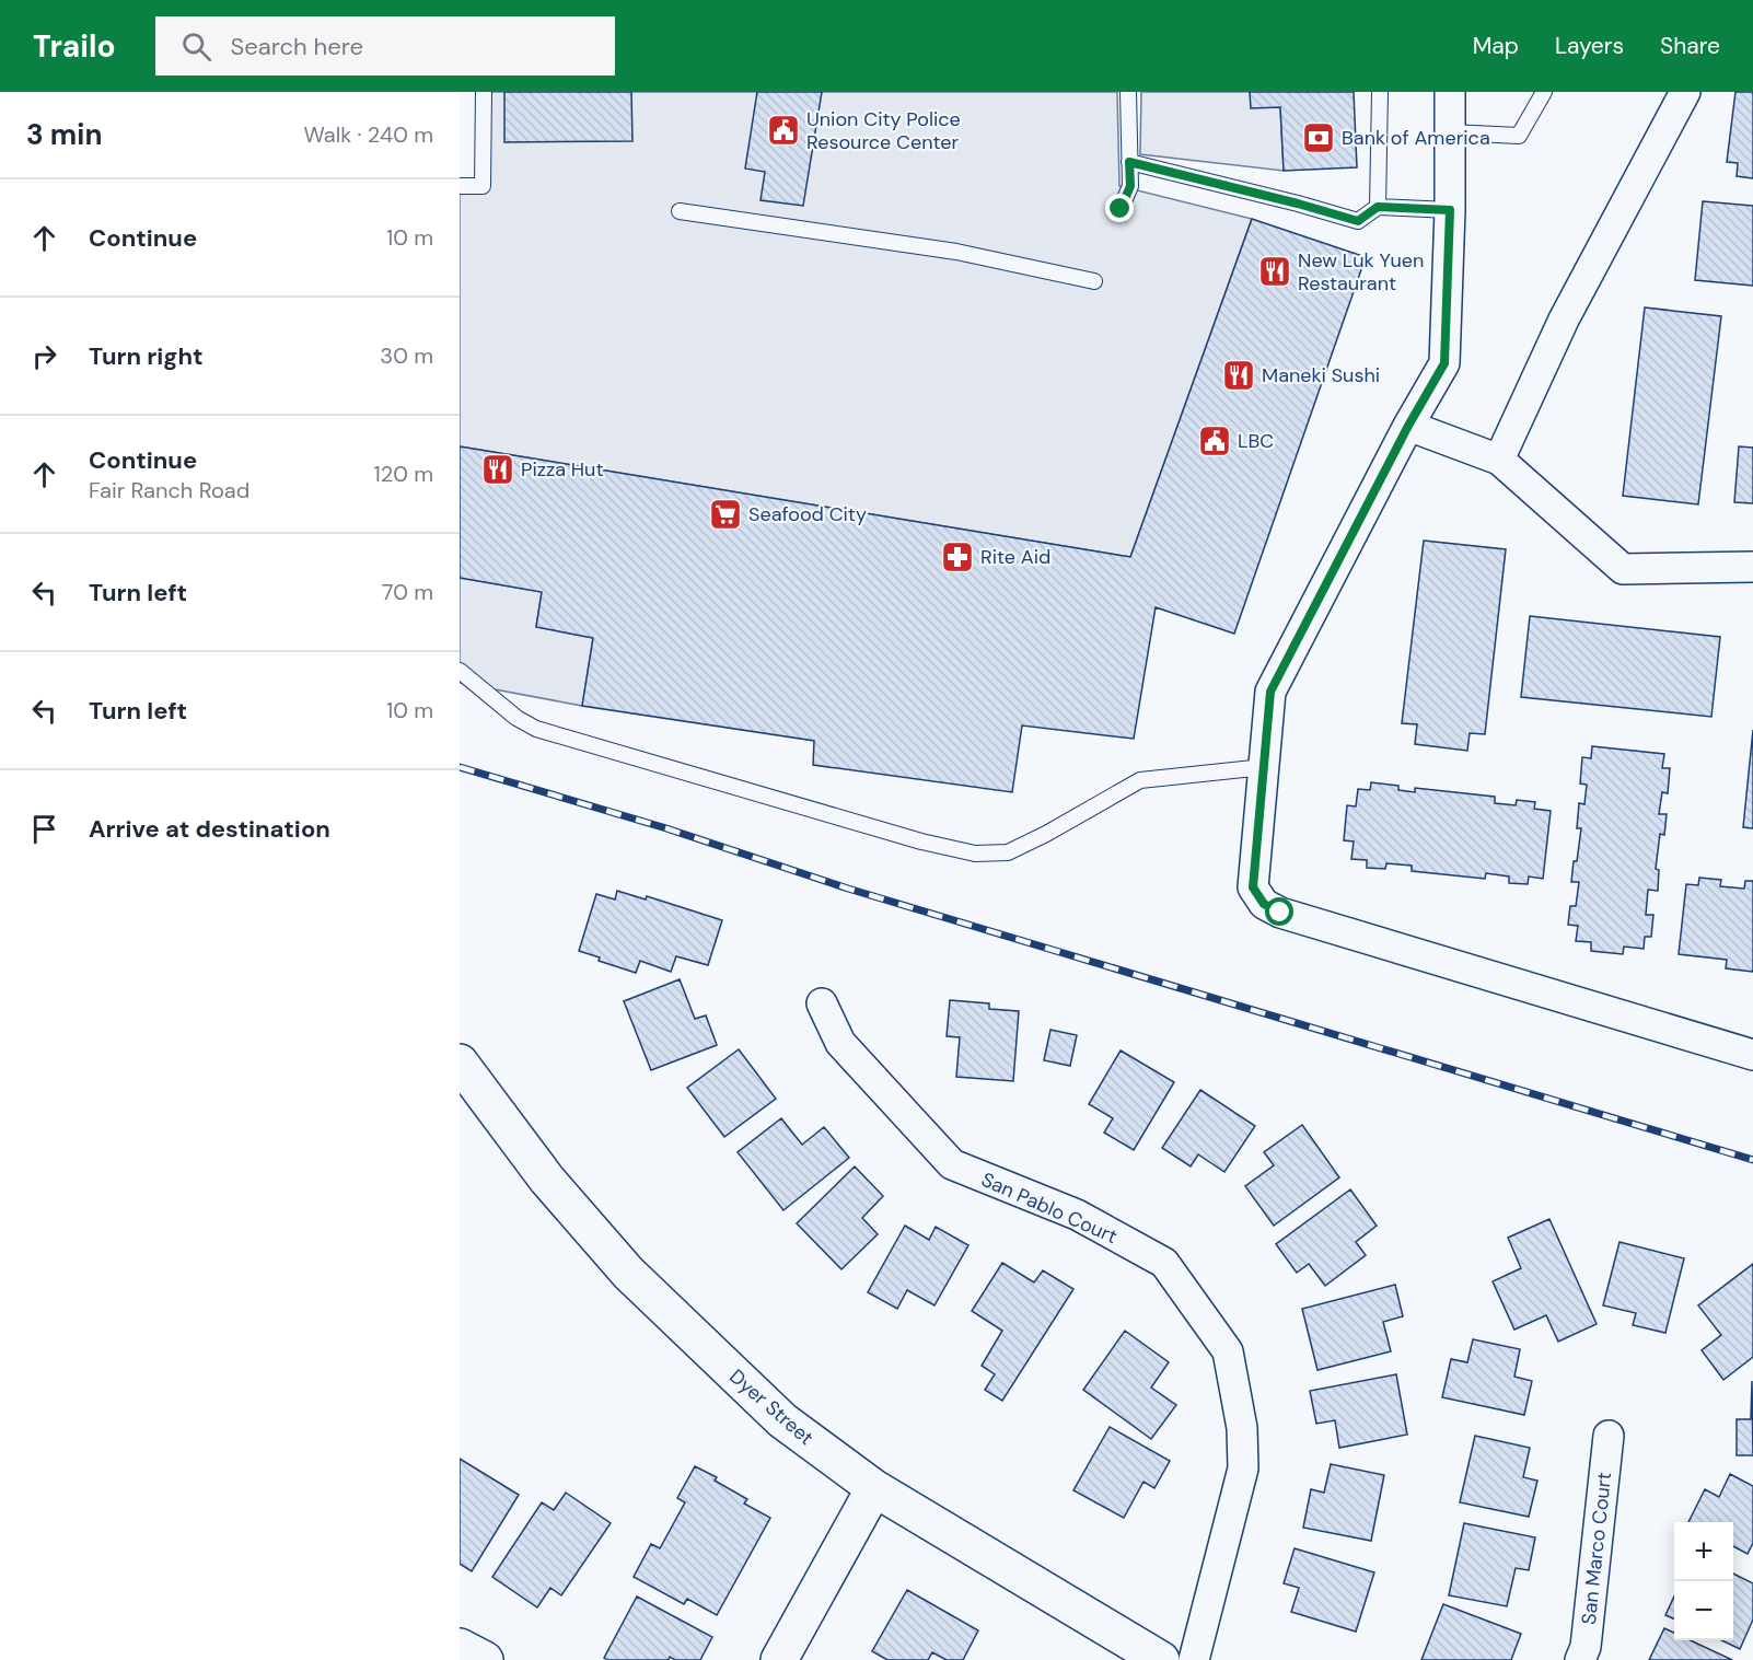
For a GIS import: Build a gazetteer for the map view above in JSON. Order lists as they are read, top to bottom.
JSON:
{
  "streets": {
    "main road": ["Dyer Street"],
    "street": ["San Pablo Court", "San Marco Court"]
  },
  "places": {
    "public building": ["Union City Police Resource Center", "LBC"],
    "bank": ["Bank of America"],
    "restaurant": ["New Luk Yuen Restaurant", "Maneki Sushi", "Pizza Hut"],
    "supermarket": ["Seafood City"],
    "pharmacy": ["Rite Aid"]
  },
  "page": {
    "header": "Trailo",
    "search": "Search here",
    "nav": ["Map", "Layers", "Share"],
    "heading": ["3 min", "Walk · 240 m"],
    "list": [
      ["Continue", "10 m"],
      ["Turn right", "30 m"],
      ["Continue", "Fair Ranch Road", "120 m"],
      ["Turn left", "70 m"],
      ["Turn left", "10 m"],
      "Arrive at destination"
    ],
    "map_buttons": ["+", "−"]
  }
}
